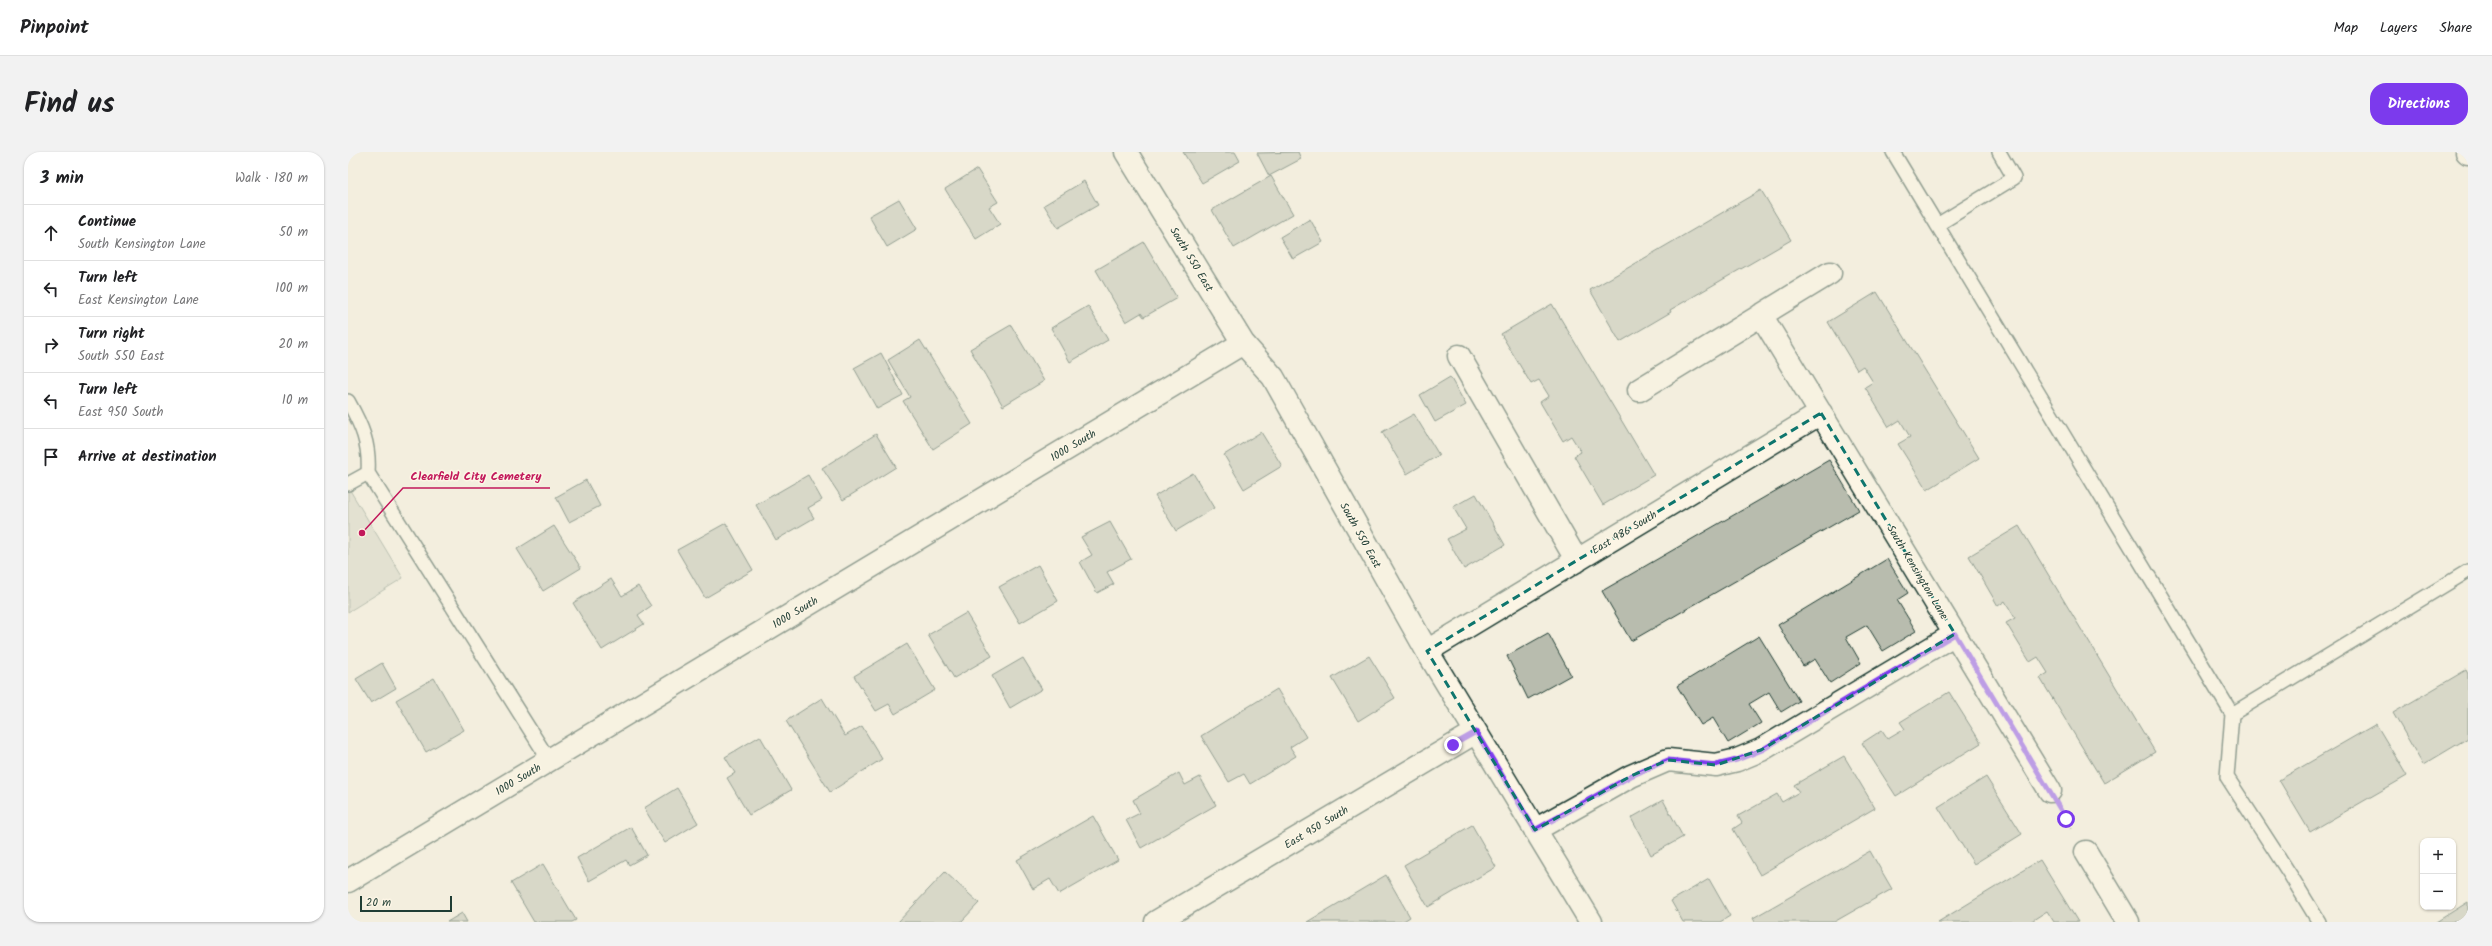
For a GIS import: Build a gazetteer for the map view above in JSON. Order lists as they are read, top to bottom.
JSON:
{
  "streets": {
    "street": [
      "South 550 East",
      "1000 South",
      "East 986 South",
      "South Kensington Lane",
      "East 950 South"
    ]
  },
  "crossings": [
    ["South 550 East", "1000 South"],
    ["South 550 East", "East 986 South"],
    ["South 550 East", "East 950 South"],
    ["East 986 South", "South Kensington Lane"]
  ],
  "places": ["Clearfield City Cemetery"],
  "scale_bar": "20 m",
  "page": {
    "header": "Pinpoint",
    "nav": ["Map", "Layers", "Share"],
    "title": "Find us",
    "buttons": "Directions",
    "heading": ["3 min", "Walk · 180 m"],
    "list": [
      ["Continue", "South Kensington Lane", "50 m"],
      ["Turn left", "East Kensington Lane", "100 m"],
      ["Turn right", "South 550 East", "20 m"],
      ["Turn left", "East 950 South", "10 m"],
      "Arrive at destination"
    ],
    "map_buttons": ["+", "−"],
    "scale": "20 m"
  }
}
